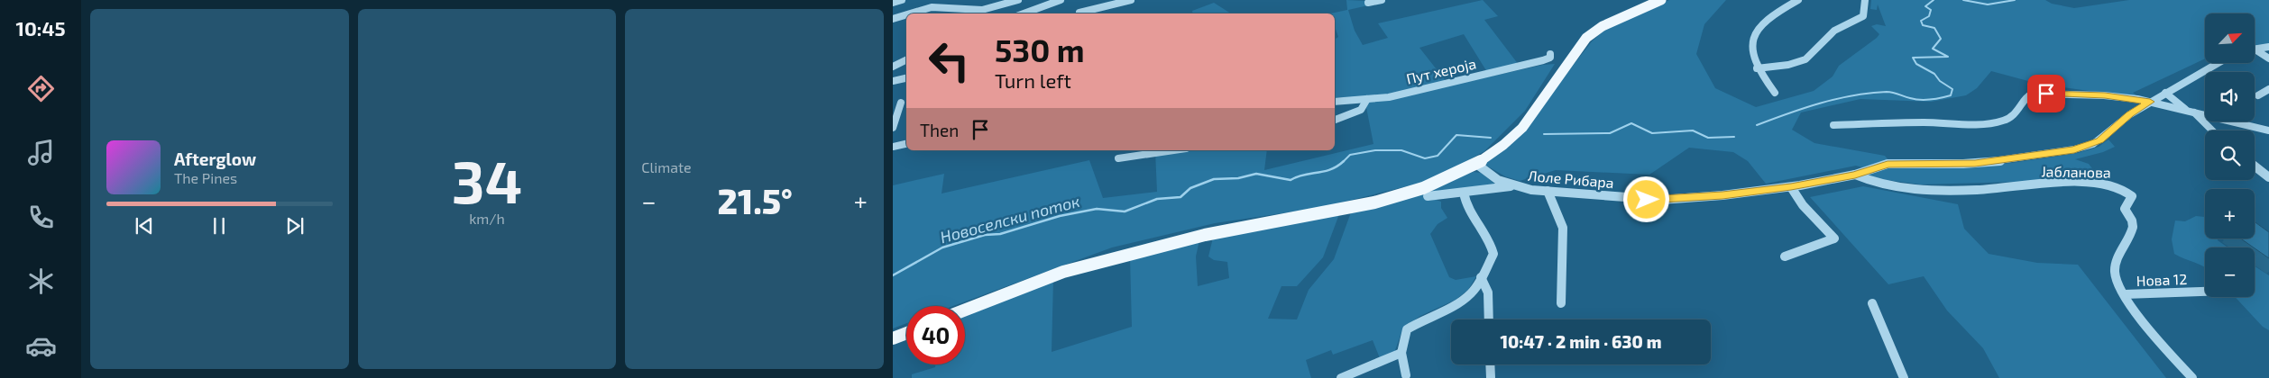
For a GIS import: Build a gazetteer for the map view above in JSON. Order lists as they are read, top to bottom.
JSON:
{
  "streets": {
    "street": [
      "Пут хероја",
      "Јабланова",
      "Лоле Рибара",
      "Нова 12"
    ]
  },
  "crossings": [
    ["Јабланова", "Лоле Рибара"],
    ["Јабланова", "Нова 12"]
  ],
  "water": ["Новоселски поток"],
  "north": "top right",
  "page": {
    "tabs": "10:45",
    "tile": [
      ["34", "km/h"],
      "Climate"
    ],
    "map_buttons": ["+", "−"],
    "turn": ["530 m", "Turn left"],
    "then": "Then",
    "song": ["Afterglow", "The Pines"],
    "heat": ["−", "21.5°", "+"],
    "limit": "40",
    "trip": "10:47 · 2 min · 630 m"
  }
}
